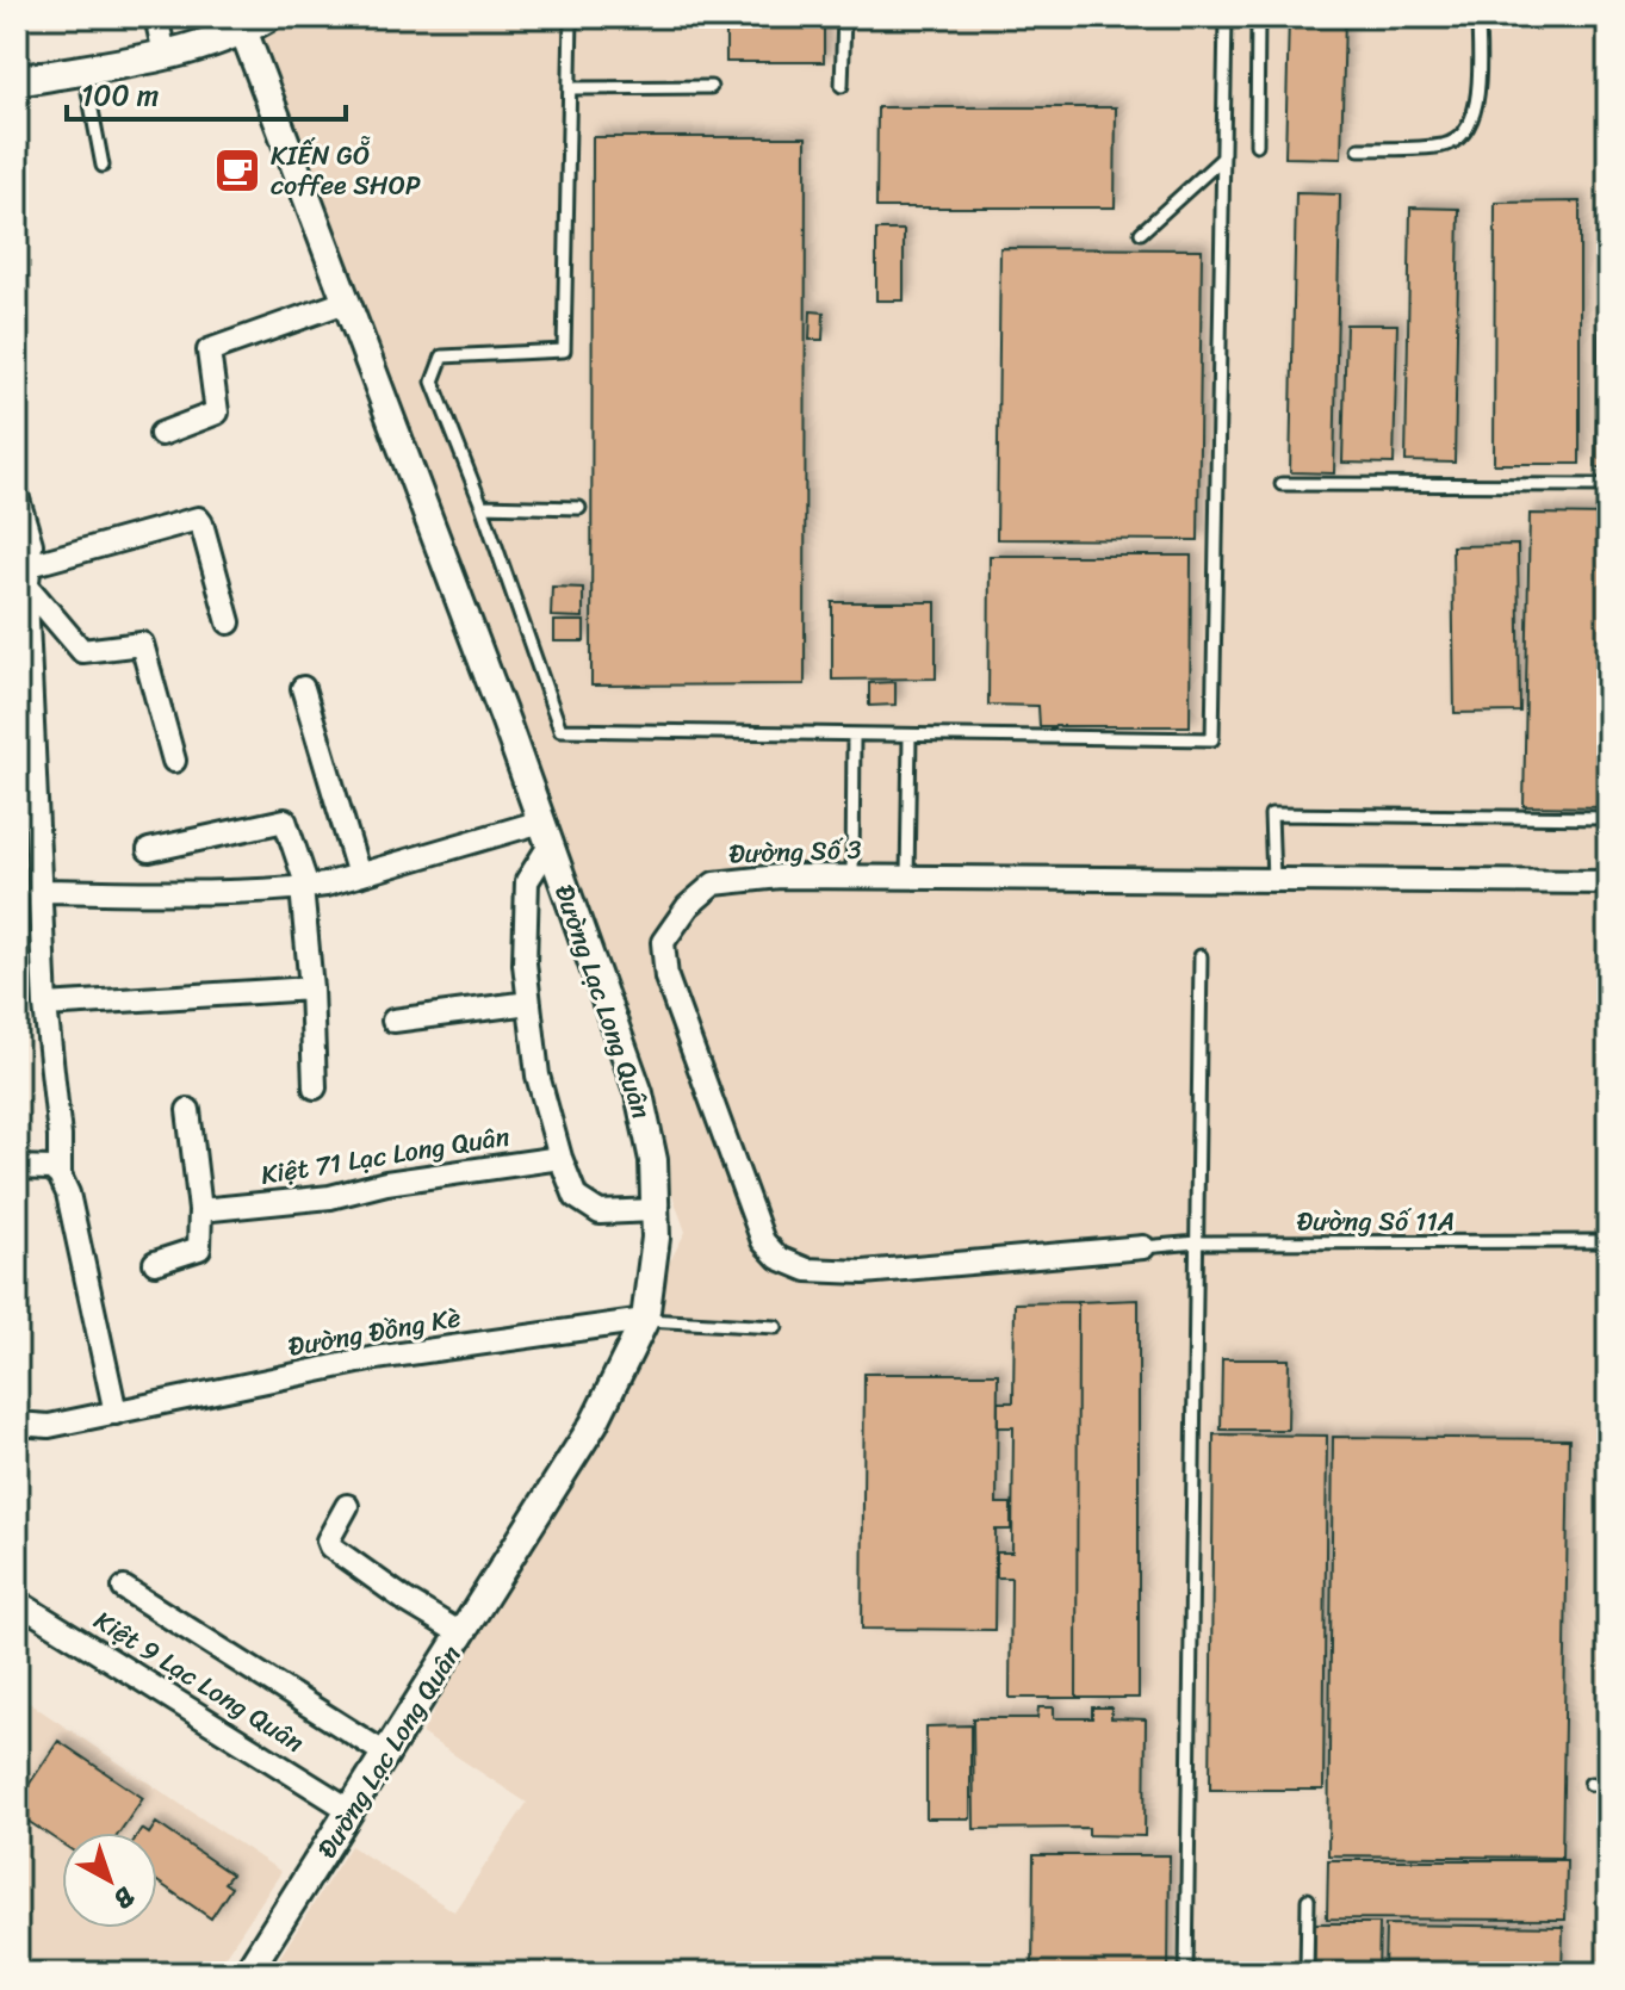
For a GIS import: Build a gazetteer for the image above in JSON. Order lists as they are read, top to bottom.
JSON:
{
  "streets": {
    "street": [
      "Đường Số 3",
      "Đường Lạc Long Quân",
      "Kiệt 71 Lạc Long Quân",
      "Đường Đồng Kè",
      "Kiệt 9 Lạc Long Quân"
    ],
    "lane": ["Đường Số 11A"]
  },
  "crossings": [
    ["Đường Số 3", "Đường Số 11A"],
    ["Đường Lạc Long Quân", "Đường Đồng Kè"],
    ["Đường Lạc Long Quân", "Kiệt 9 Lạc Long Quân"]
  ],
  "places": {
    "cafe": ["KIẾN GỖ coffee SHOP"]
  },
  "scale_bar": "100 m",
  "north": "bottom right"
}
